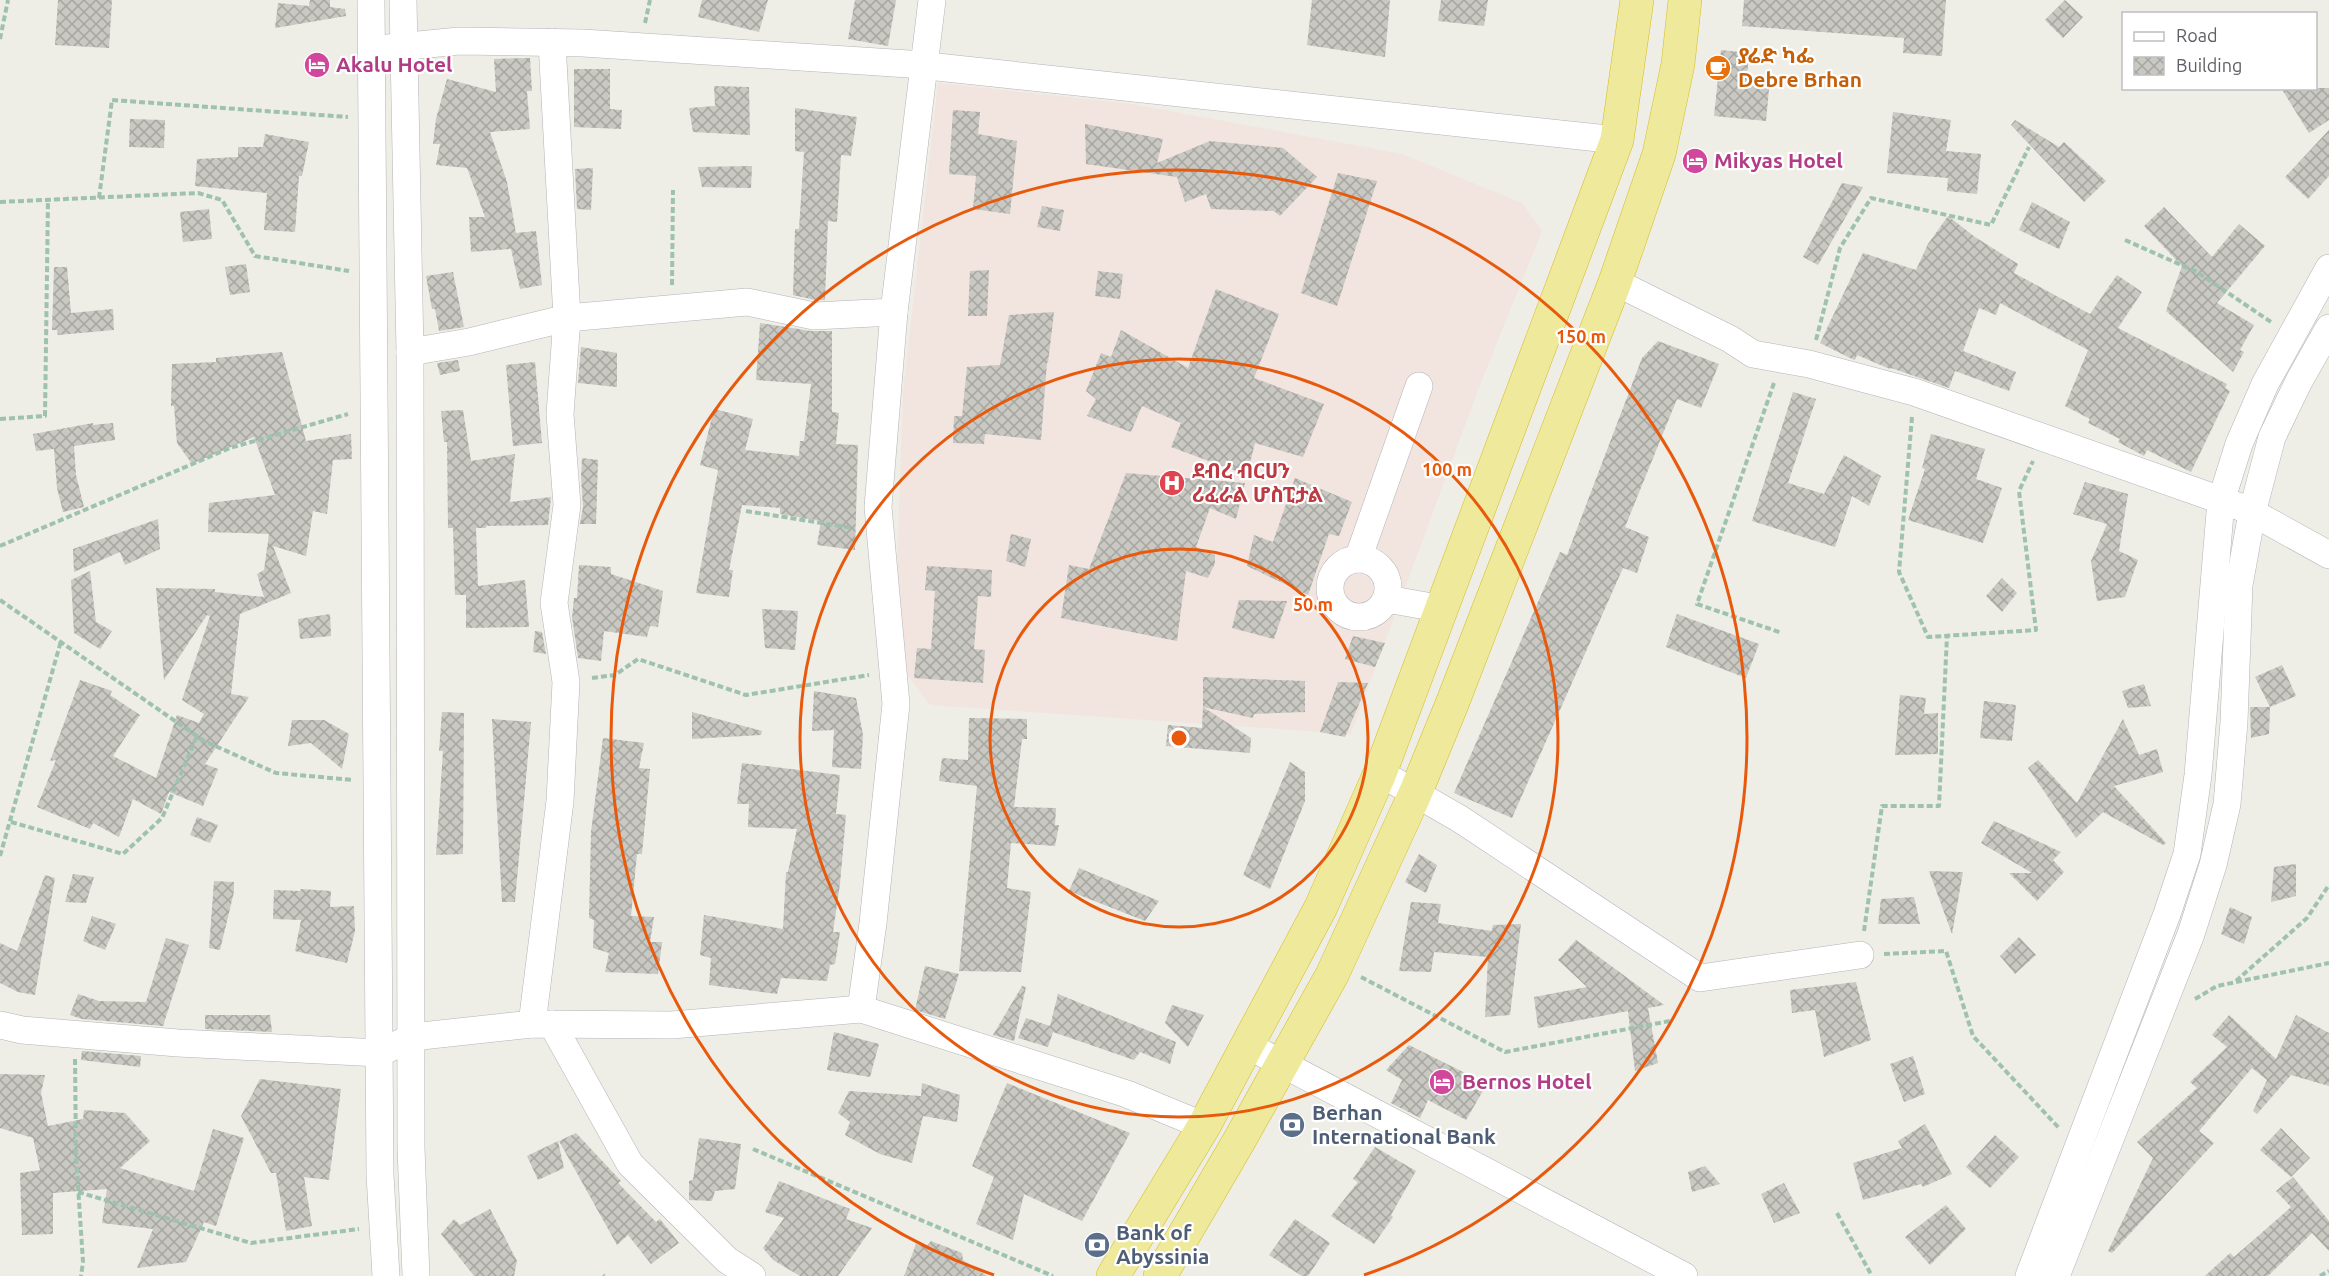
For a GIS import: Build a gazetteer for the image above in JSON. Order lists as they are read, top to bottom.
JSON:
{
  "places": {
    "hotel": ["Akalu Hotel", "Mikyas Hotel", "Bernos Hotel"],
    "cafe": ["ያሬድ ካፌ Debre Brhan"],
    "hospital": ["ደብረ ብርሀን ሪፈራል ሆስፒታል"],
    "bank": ["Berhan International Bank", "Bank of Abyssinia"]
  },
  "legend": ["Road", "Building"],
  "rings": ["150 m", "100 m", "50 m"]
}
